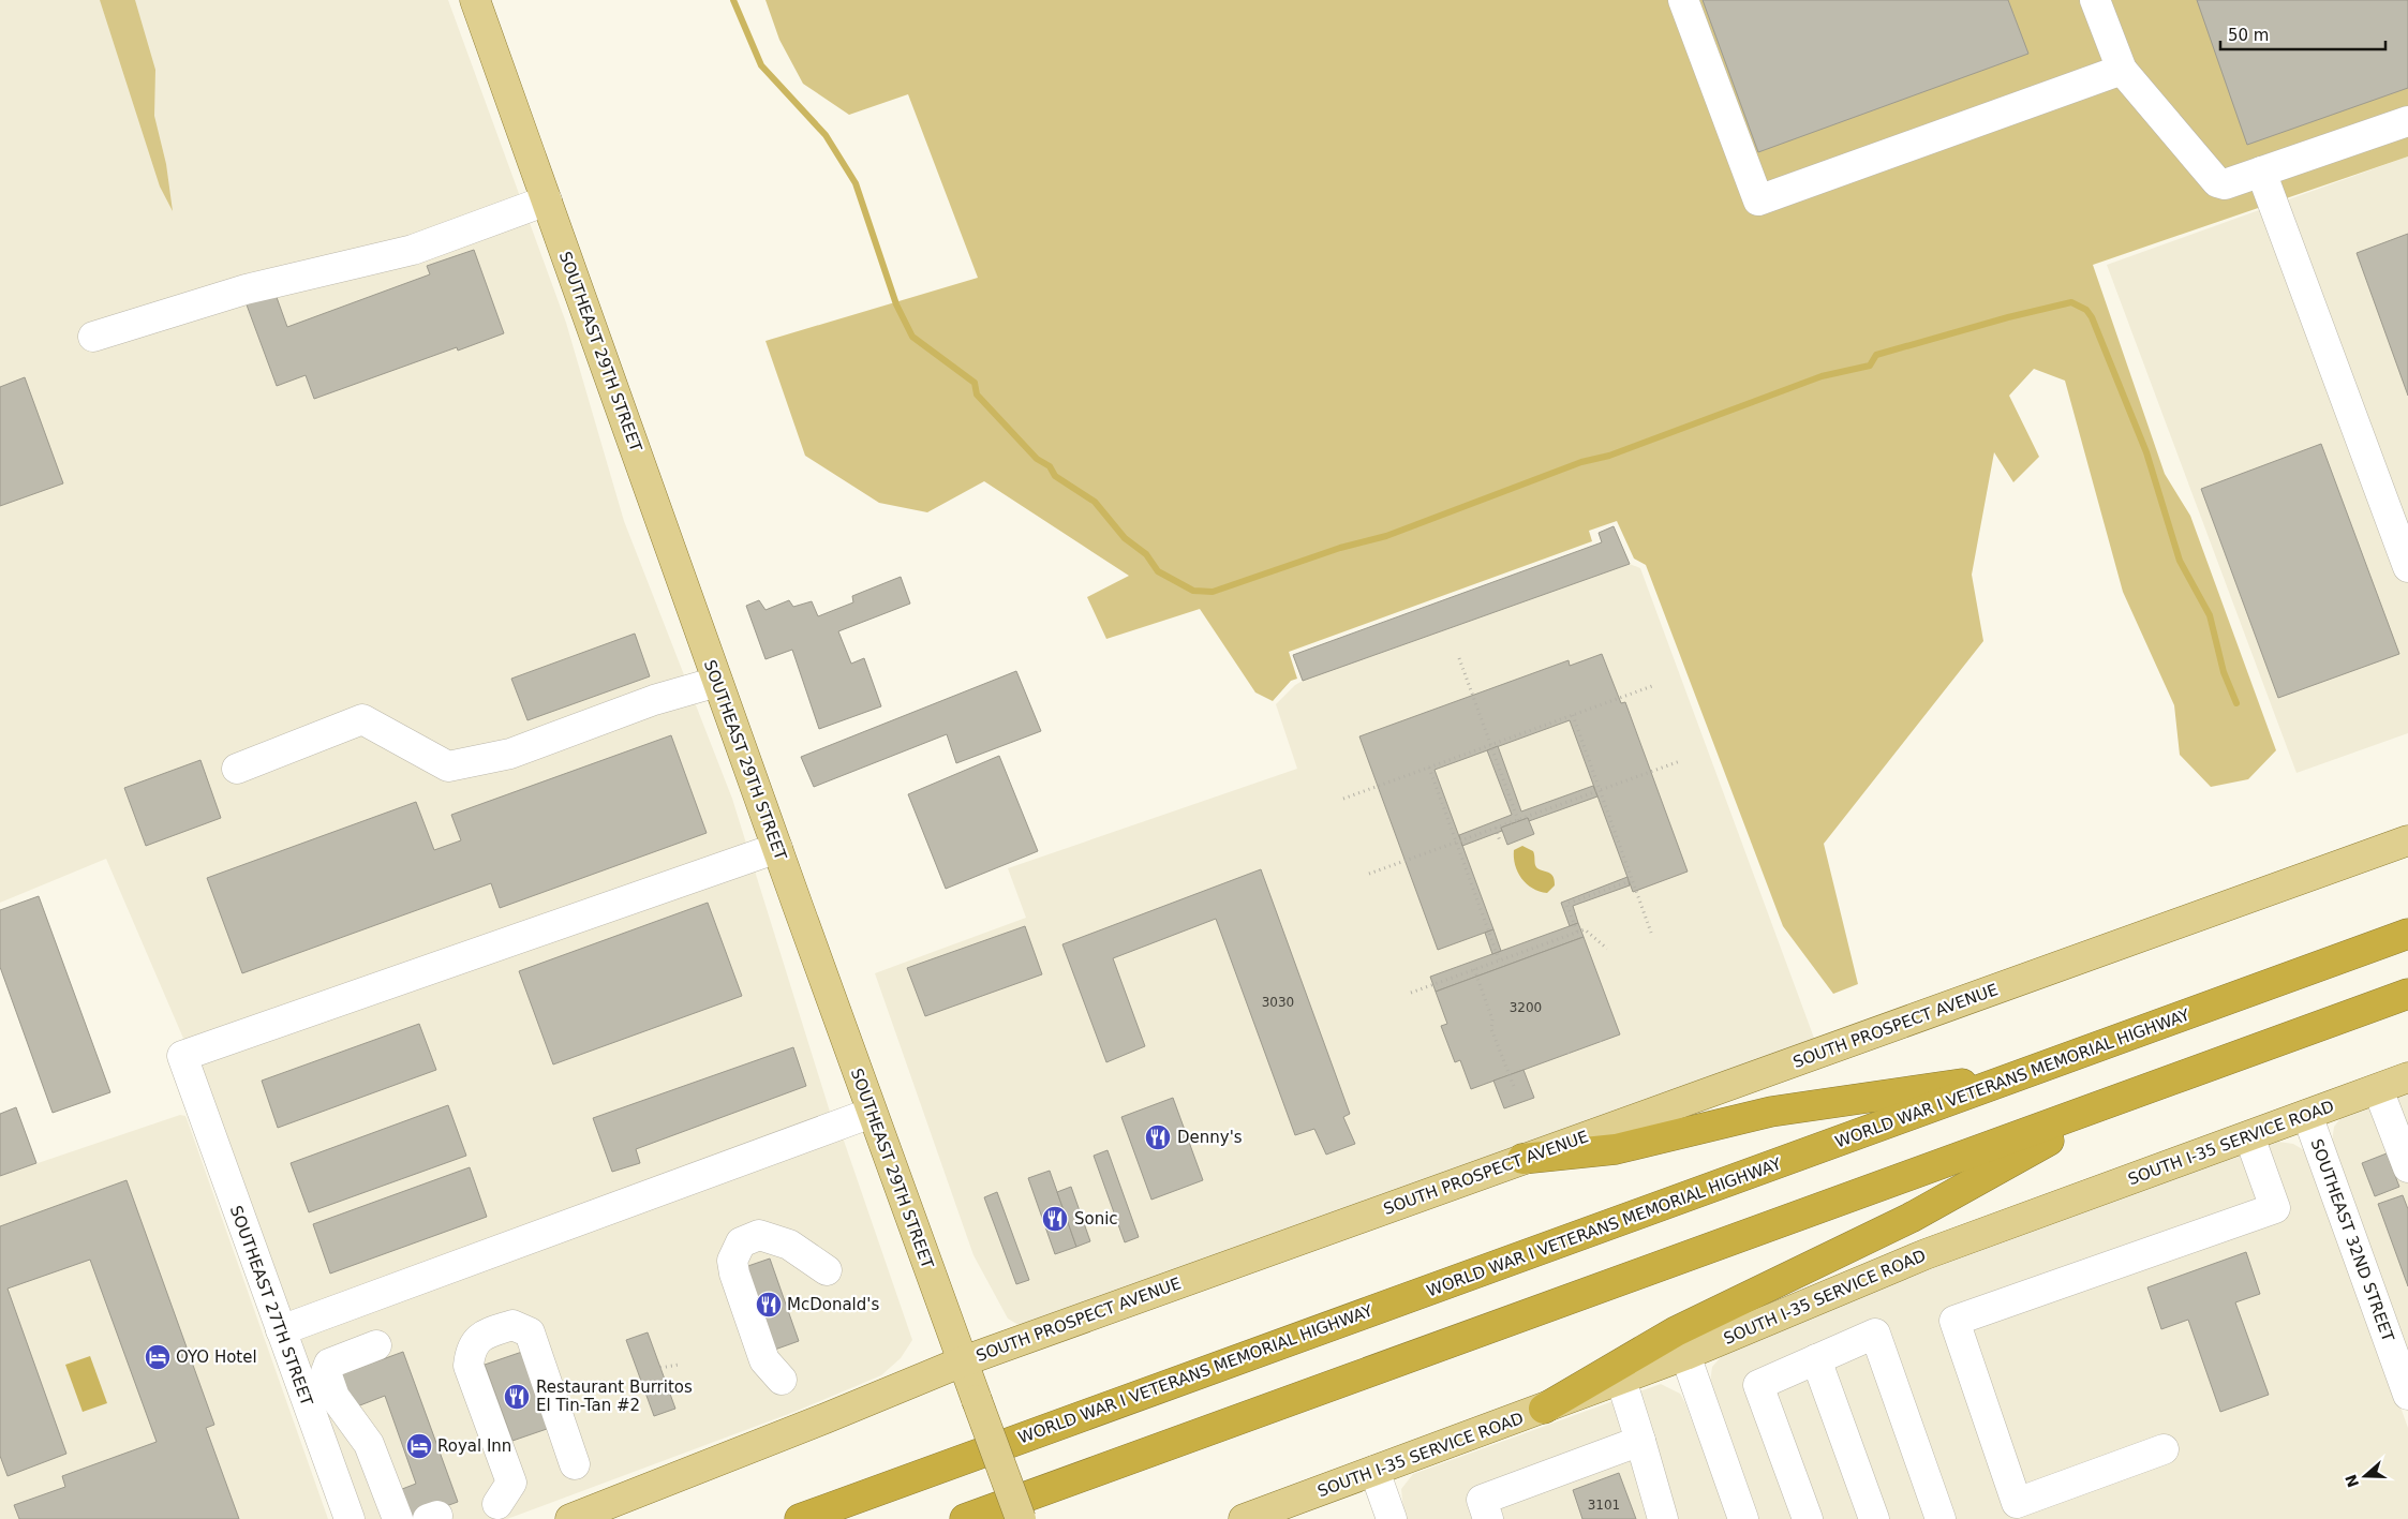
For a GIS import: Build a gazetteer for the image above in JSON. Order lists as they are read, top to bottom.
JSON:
{
  "streets": {
    "highway": ["WORLD WAR I VETERANS MEMORIAL HIGHWAY"],
    "main road": ["SOUTHEAST 29TH STREET", "SOUTH PROSPECT AVENUE", "SOUTH I-35 SERVICE ROAD"],
    "street": ["SOUTHEAST 32ND STREET", "SOUTHEAST 27TH STREET"]
  },
  "crossings": [
    ["SOUTHEAST 29TH STREET", "SOUTH PROSPECT AVENUE"],
    ["SOUTHEAST 29TH STREET", "SOUTHEAST 27TH STREET"],
    ["SOUTH I-35 SERVICE ROAD", "SOUTHEAST 32ND STREET"]
  ],
  "places": {
    "restaurant": [
      "Denny's",
      "Sonic",
      "McDonald's",
      "Restaurant Burritos El Tin-Tan #2"
    ],
    "hotel": ["OYO Hotel", "Royal Inn"]
  },
  "house_numbers": ["3030", "3200", "3101"],
  "scale_bar": "50 m",
  "north": "left"
}
